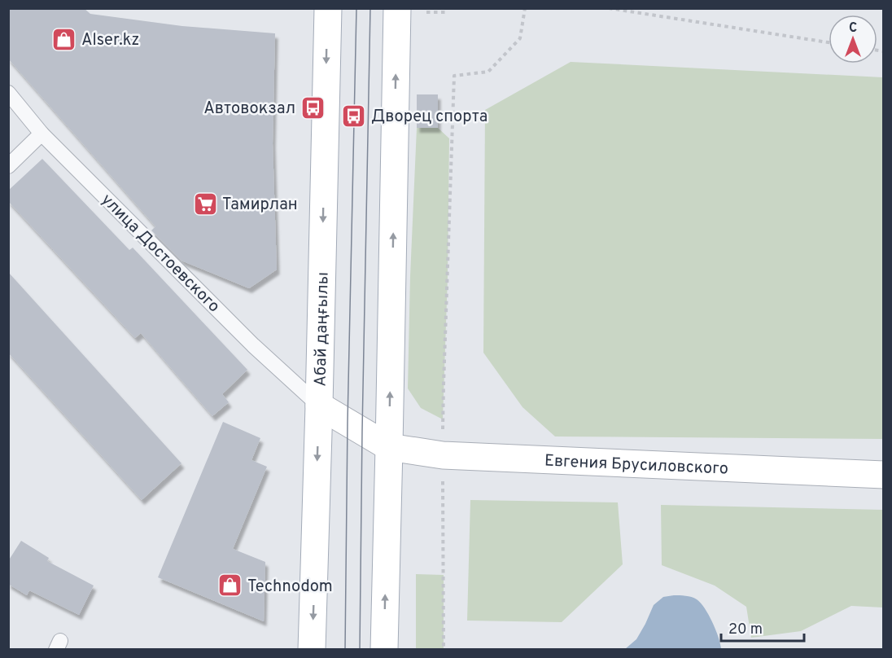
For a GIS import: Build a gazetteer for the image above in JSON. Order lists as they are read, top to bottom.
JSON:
{
  "streets": {
    "main road": ["Абай даңғылы", "Евгения Брусиловского"],
    "lane": ["улица Достоевского"]
  },
  "crossings": [
    ["улица Достоевского", "Абай даңғылы"]
  ],
  "places": {
    "shop": ["Alser.kz", "Technodom"],
    "bus stop": ["Автовокзал", "Дворец спорта"],
    "supermarket": ["Тамирлан"]
  },
  "scale_bar": "20 m",
  "north": "top"
}
